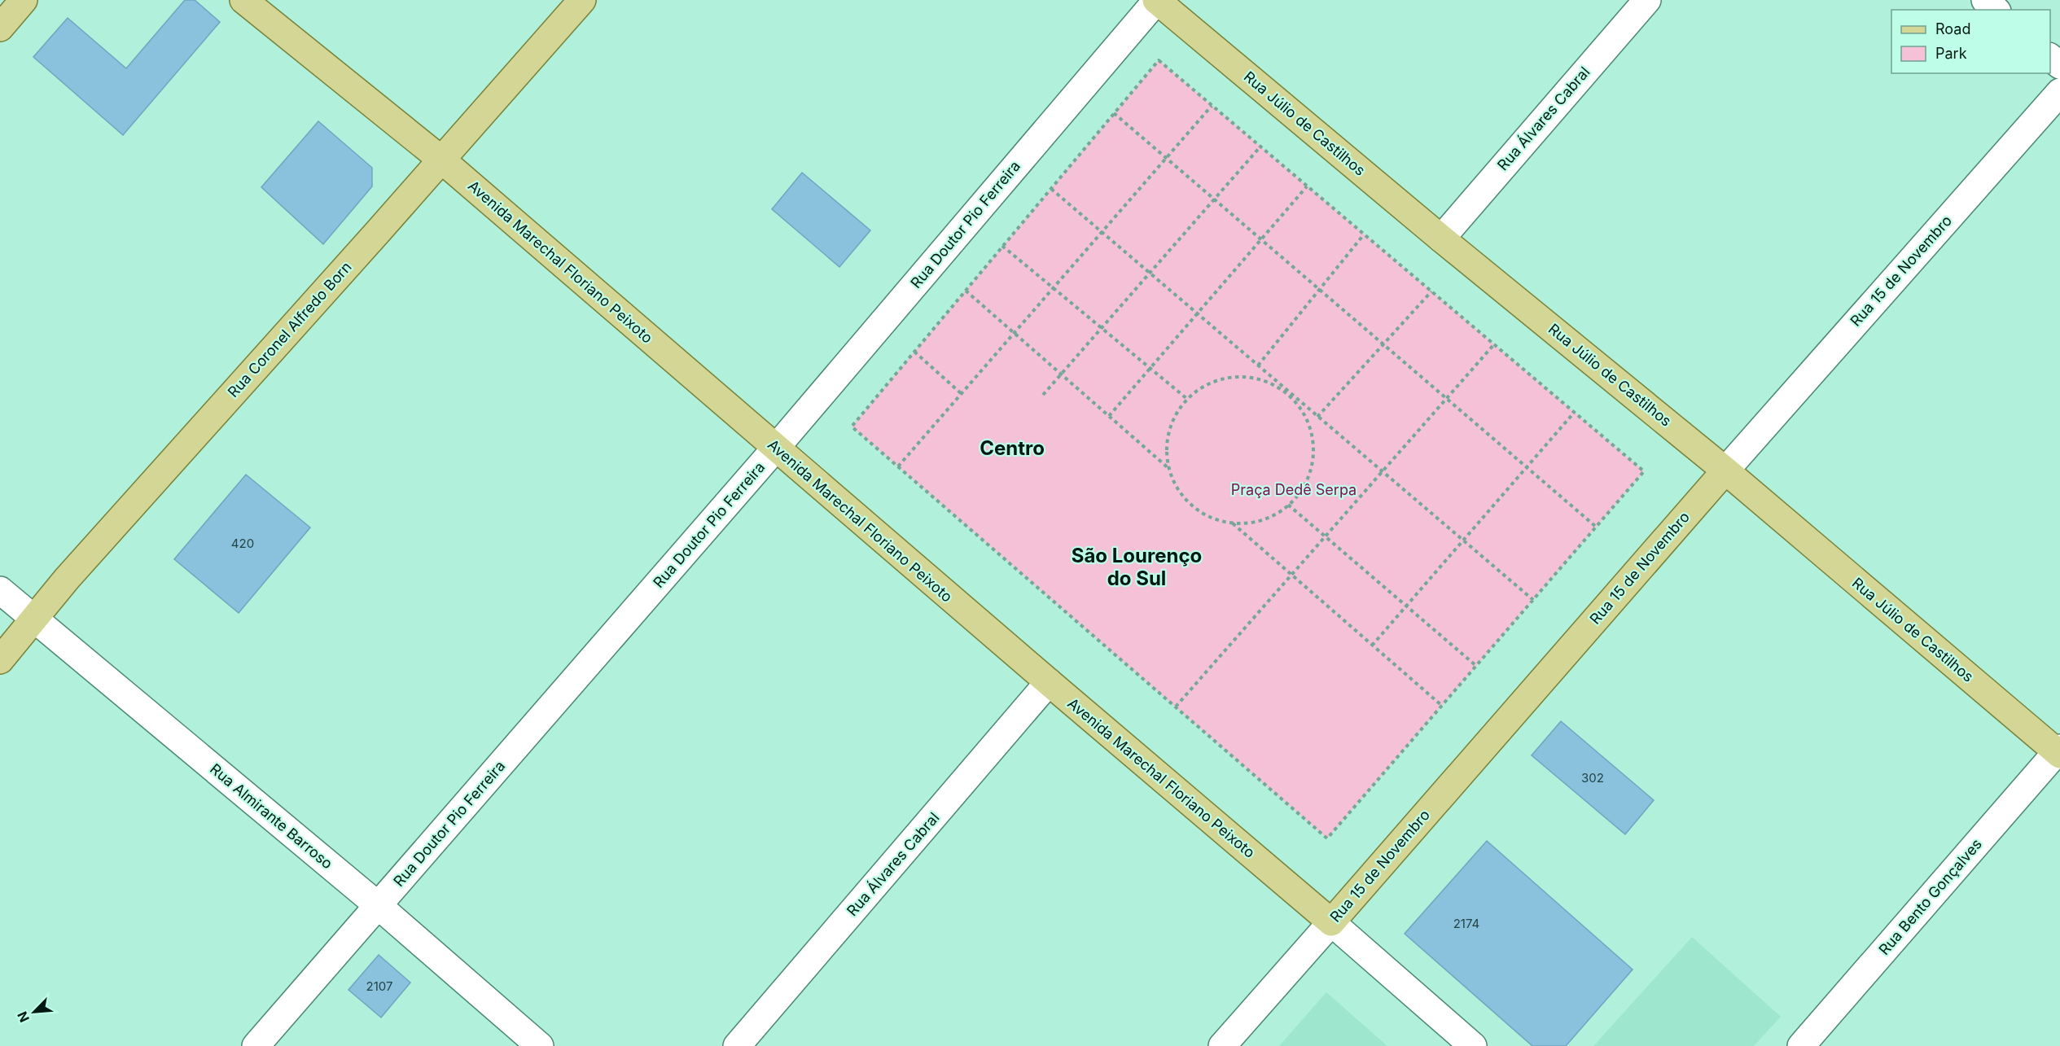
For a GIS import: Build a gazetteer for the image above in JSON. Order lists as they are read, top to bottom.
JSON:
{
  "streets": {
    "main road": [
      "Rua Júlio de Castilhos",
      "Avenida Marechal Floriano Peixoto",
      "Rua 15 de Novembro",
      "Rua Coronel Alfredo Born"
    ],
    "street": [
      "Rua Álvares Cabral",
      "Rua Doutor Pio Ferreira",
      "Rua Almirante Barroso",
      "Rua Bento Gonçalves"
    ]
  },
  "crossings": [
    ["Rua Álvares Cabral", "Rua Júlio de Castilhos"],
    ["Rua Álvares Cabral", "Avenida Marechal Floriano Peixoto"],
    ["Rua Júlio de Castilhos", "Rua Doutor Pio Ferreira"],
    ["Rua Júlio de Castilhos", "Rua 15 de Novembro"],
    ["Rua Júlio de Castilhos", "Rua Bento Gonçalves"],
    ["Rua Doutor Pio Ferreira", "Avenida Marechal Floriano Peixoto"],
    ["Rua Doutor Pio Ferreira", "Rua Almirante Barroso"],
    ["Avenida Marechal Floriano Peixoto", "Rua 15 de Novembro"],
    ["Avenida Marechal Floriano Peixoto", "Rua Coronel Alfredo Born"],
    ["Rua Coronel Alfredo Born", "Rua Almirante Barroso"]
  ],
  "districts": ["Centro", "São Lourenço do Sul"],
  "parks": ["Praça Dedê Serpa"],
  "house_numbers": [
    "420",
    "302",
    "2174",
    "2107"
  ],
  "legend": ["Road", "Park"],
  "north": "bottom left"
}
